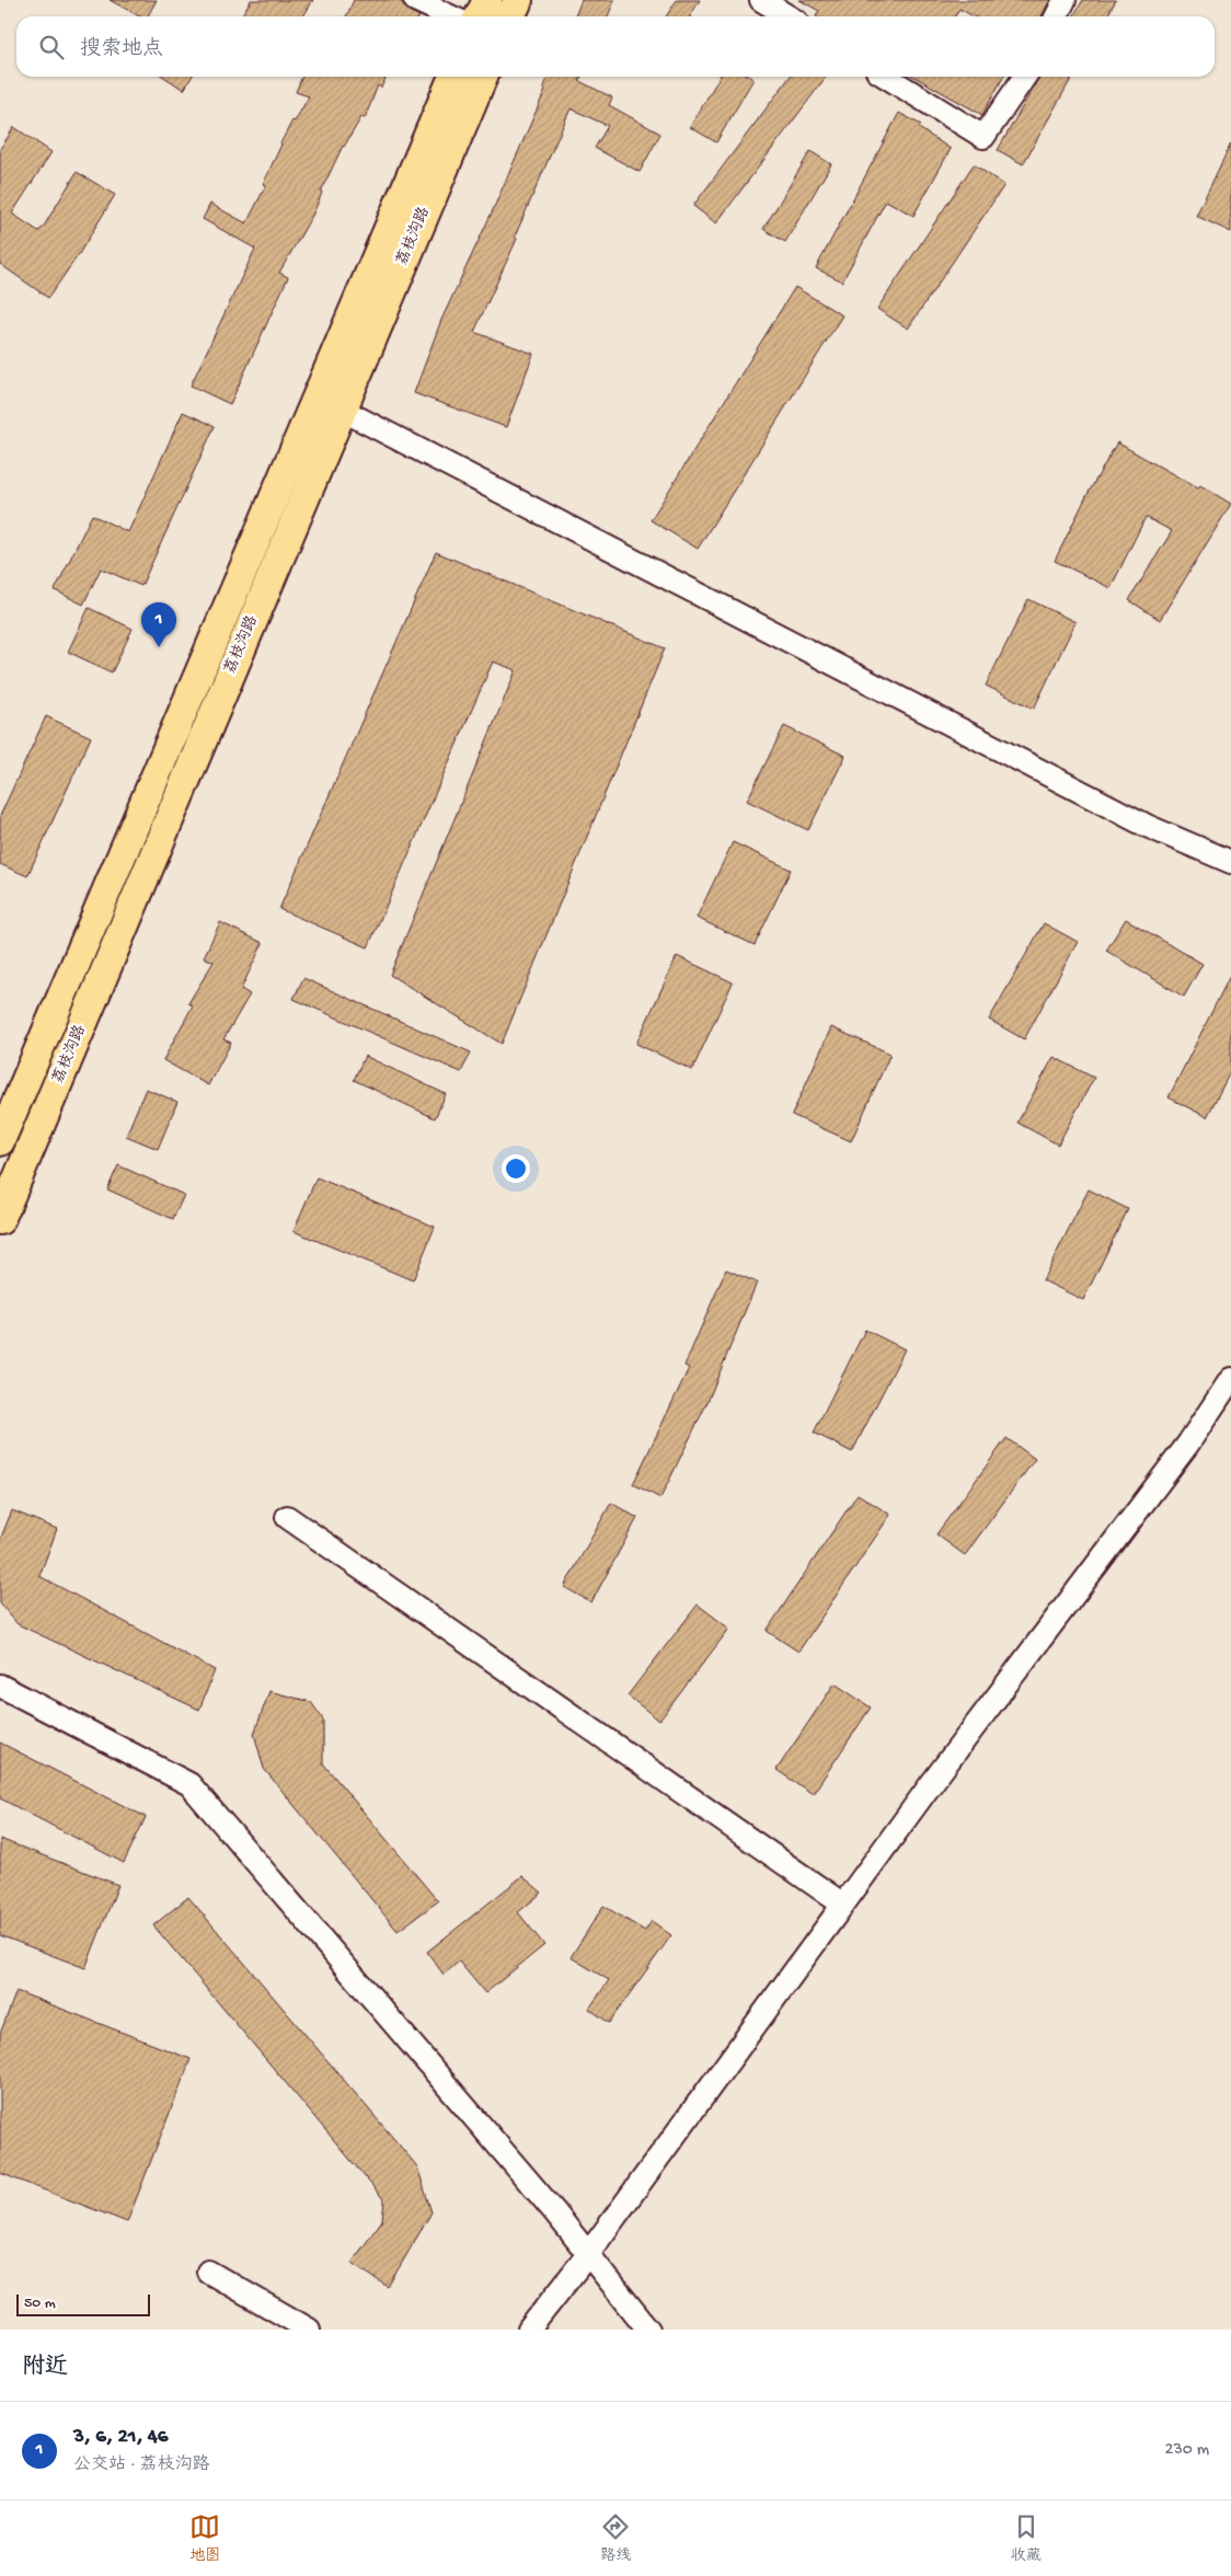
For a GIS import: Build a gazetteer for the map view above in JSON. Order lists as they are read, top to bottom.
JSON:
{
  "streets": {
    "main road": ["荔枝沟路"]
  },
  "scale_bar": "50 m",
  "page": {
    "search": "搜索地点",
    "pins": "1",
    "scale": "50 m",
    "heading": "附近",
    "list": [
      {
        "mark": "1",
        "name": "3, 6, 21, 46",
        "note": "公交站 · 荔枝沟路",
        "value": "230 m"
      }
    ],
    "nav": ["地图", "路线", "收藏"]
  }
}
